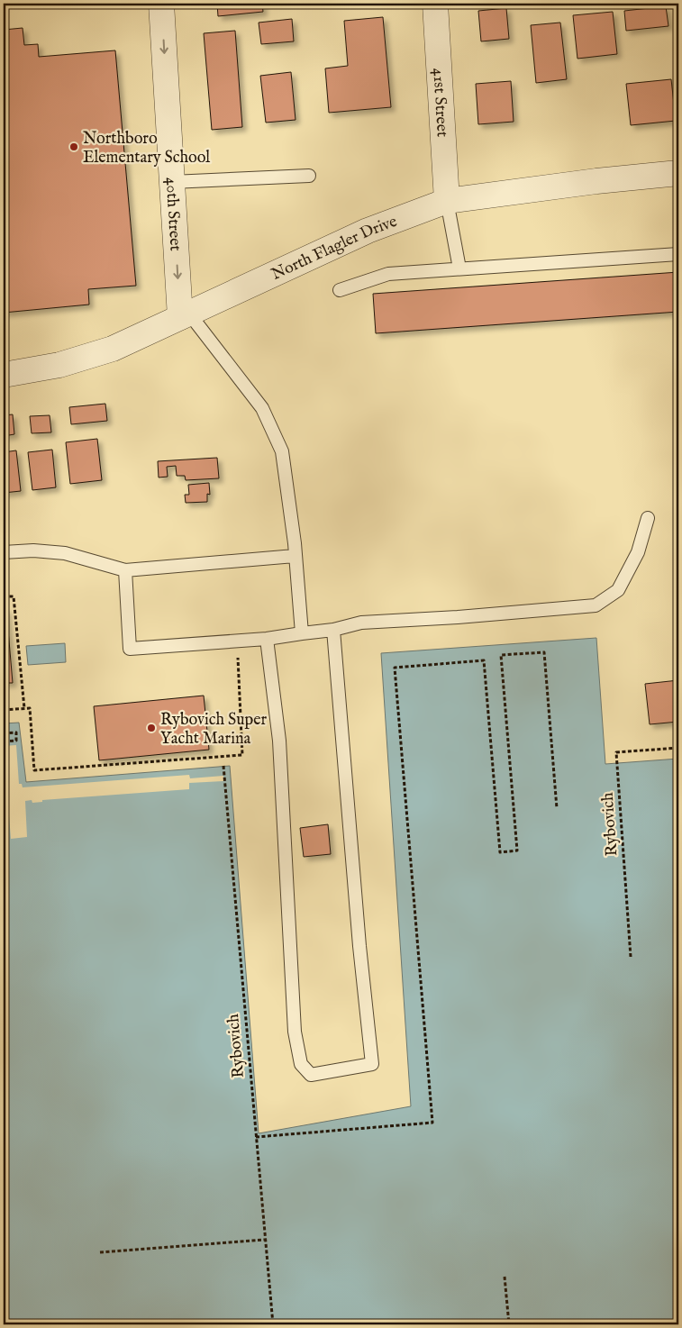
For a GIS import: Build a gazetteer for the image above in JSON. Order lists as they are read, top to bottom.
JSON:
{
  "streets": {
    "street": ["41st Street", "40th Street", "North Flagler Drive"],
    "path": ["Rybovich"]
  },
  "crossings": [
    ["41st Street", "North Flagler Drive"],
    ["40th Street", "North Flagler Drive"]
  ],
  "one_way": ["40th Street"],
  "places": ["Northboro Elementary School", "Rybovich Super Yacht Marina"]
}
